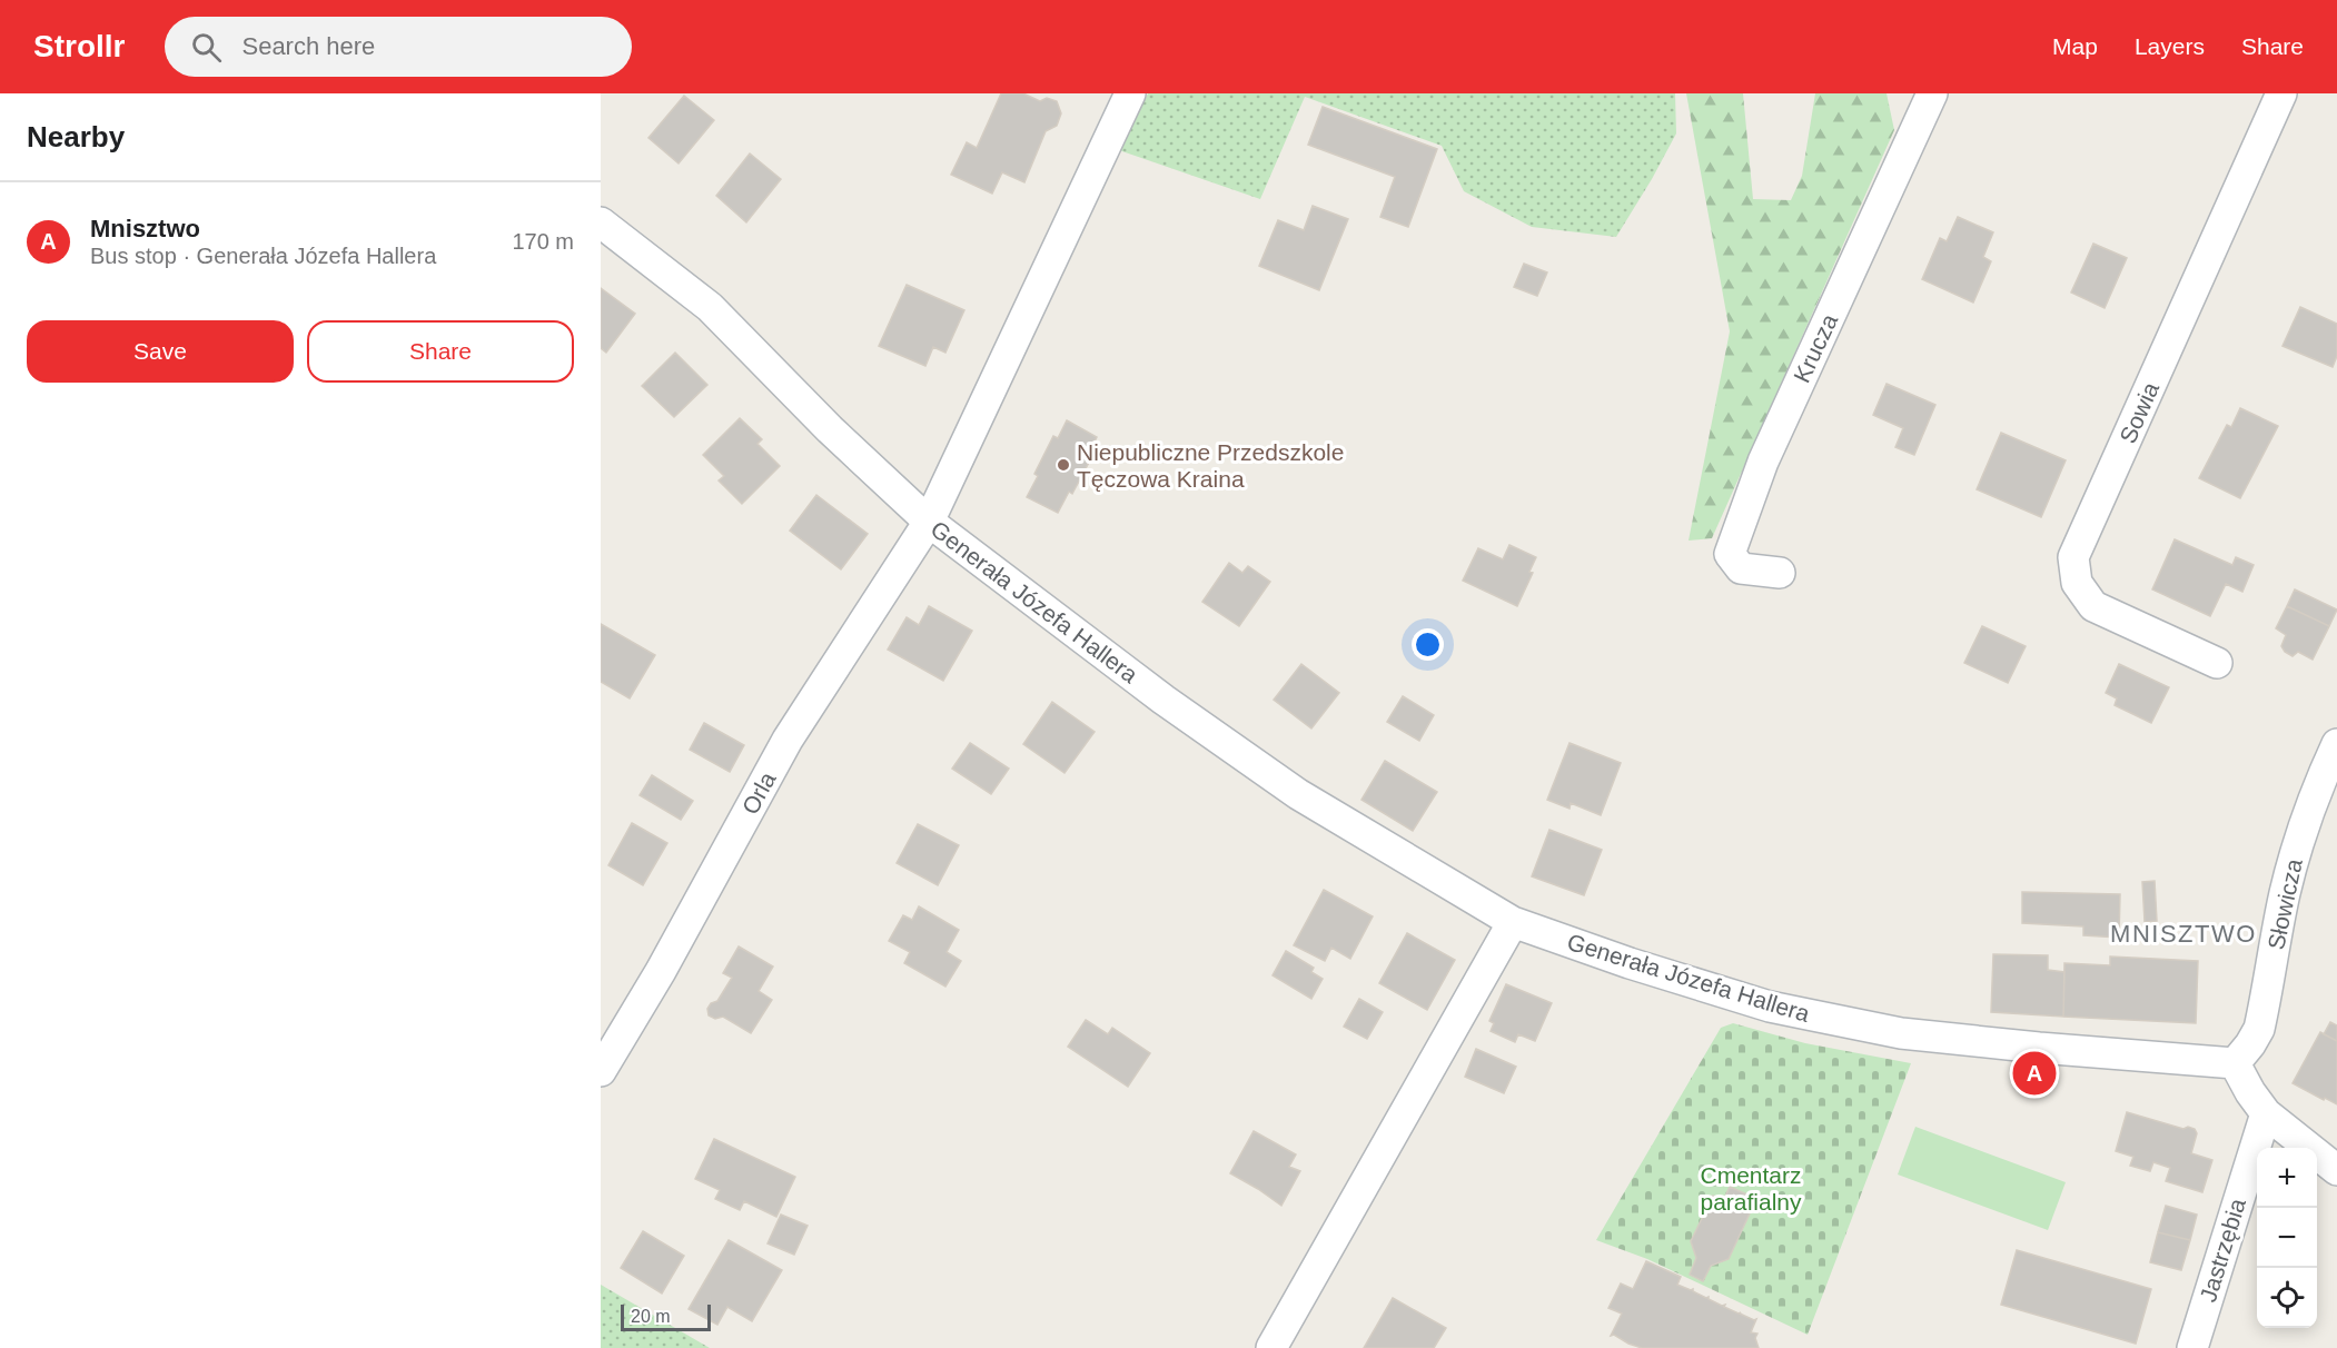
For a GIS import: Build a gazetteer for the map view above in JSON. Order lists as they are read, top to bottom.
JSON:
{
  "streets": {
    "street": [
      "Krucza",
      "Sowia",
      "Generała Józefa Hallera",
      "Orla",
      "Słowicza",
      "Jastrzębia"
    ]
  },
  "crossings": [
    ["Generała Józefa Hallera", "Orla"],
    ["Generała Józefa Hallera", "Słowicza"]
  ],
  "districts": ["MNISZTWO"],
  "parks": ["Cmentarz parafialny"],
  "places": ["Niepubliczne Przedszkole Tęczowa Kraina"],
  "scale_bar": "20 m",
  "page": {
    "header": "Strollr",
    "search": "Search here",
    "nav": ["Map", "Layers", "Share"],
    "heading": "Nearby",
    "list": [
      {
        "mark": "A",
        "name": "Mnisztwo",
        "note": "Bus stop · Generała Józefa Hallera",
        "value": "170 m"
      }
    ],
    "buttons": ["Save", "Share"],
    "pins": "A",
    "map_buttons": ["+", "−"],
    "scale": "20 m"
  }
}
